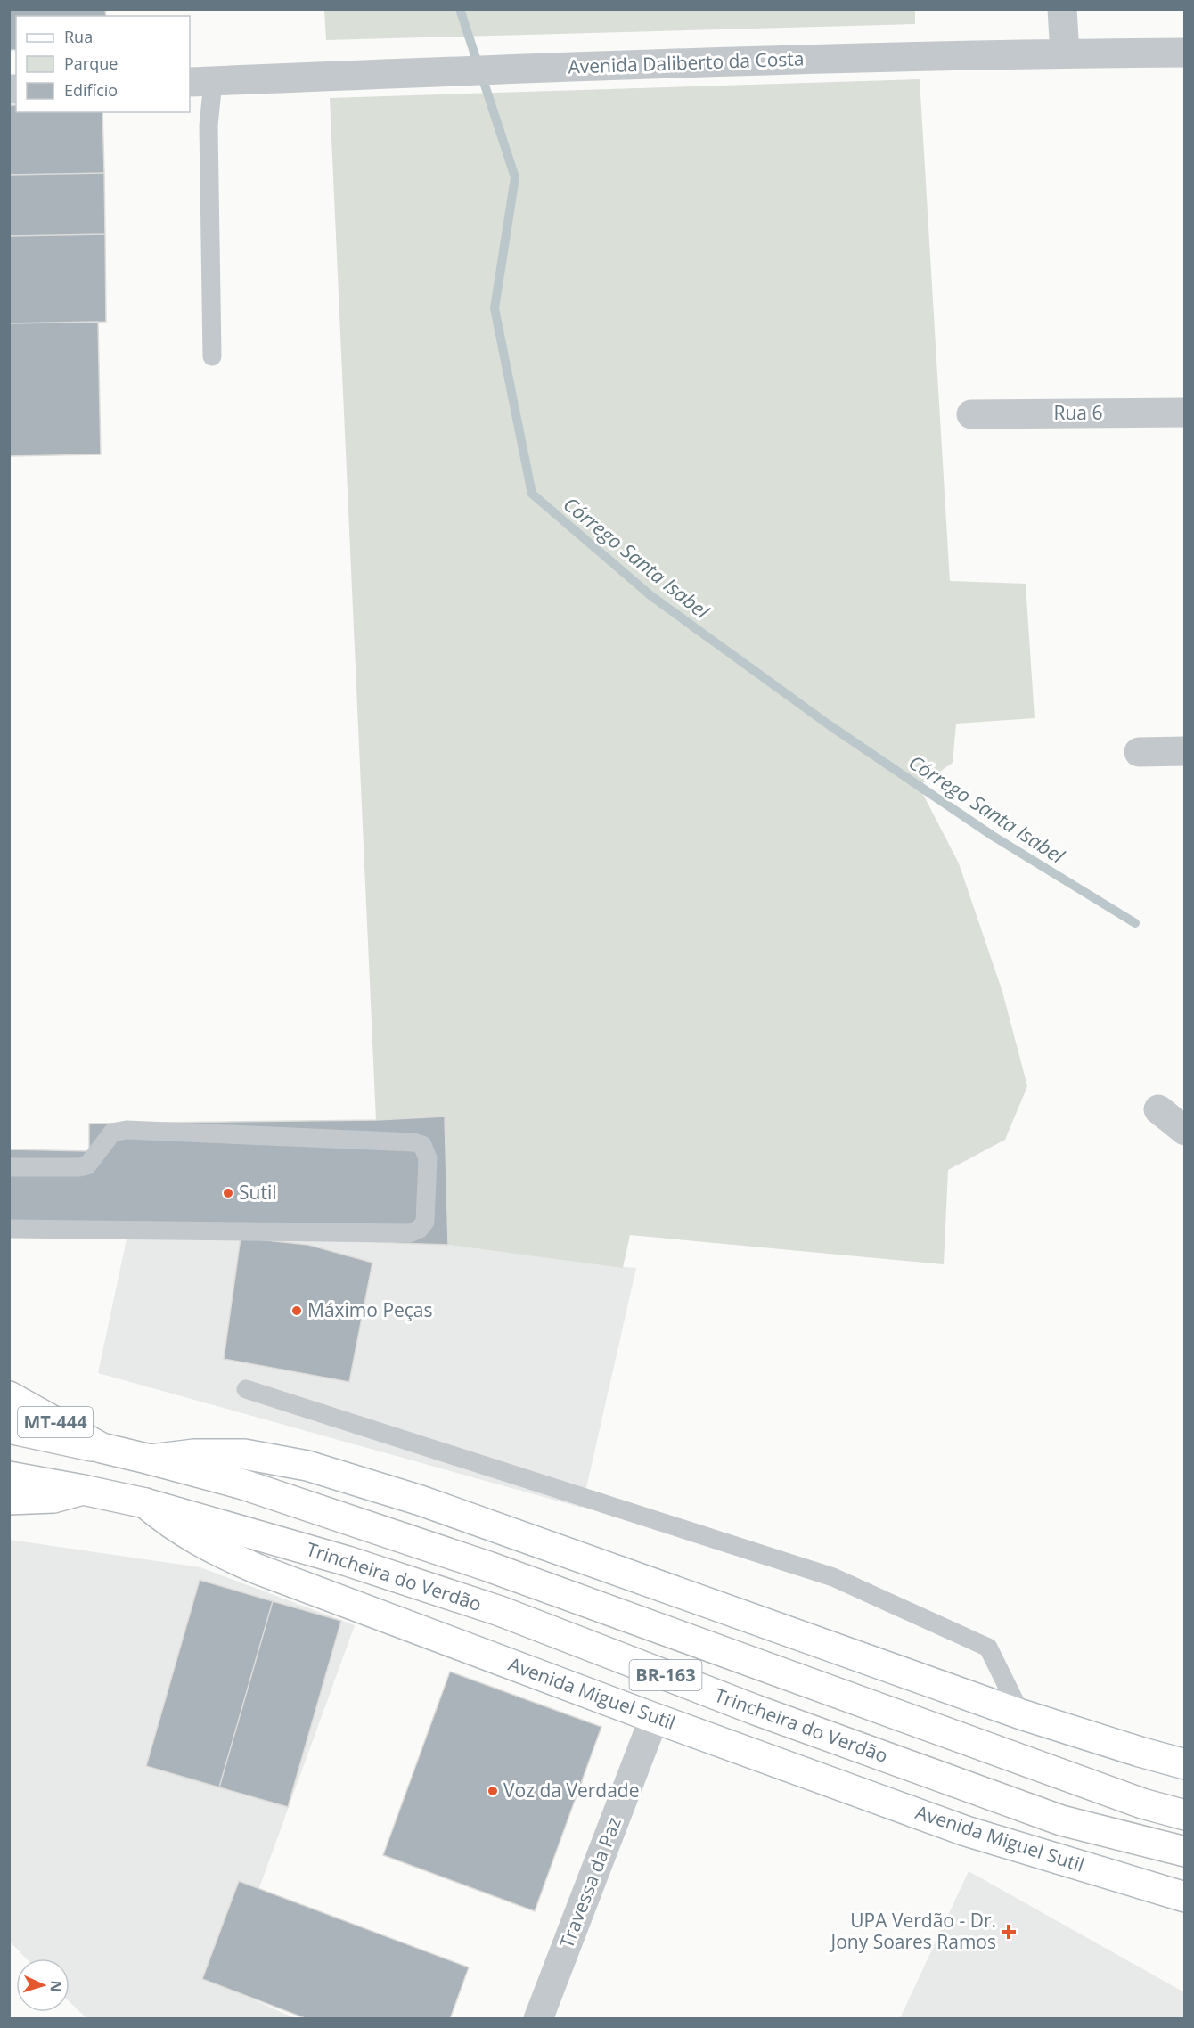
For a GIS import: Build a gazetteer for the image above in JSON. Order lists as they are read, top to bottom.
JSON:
{
  "streets": {
    "main road": [
      "MT-444",
      "Trincheira do Verdão",
      "BR-163",
      "Avenida Miguel Sutil"
    ],
    "street": ["Avenida Daliberto da Costa", "Rua 6", "Travessa da Paz"]
  },
  "crossings": [
    ["MT-444", "BR-163"],
    ["Trincheira do Verdão", "Avenida Miguel Sutil"],
    ["Avenida Miguel Sutil", "Travessa da Paz"]
  ],
  "water": ["Córrego Santa Isabel"],
  "places": {
    "other": ["Sutil", "Máximo Peças", "Voz da Verdade"],
    "health": ["UPA Verdão - Dr. Jony Soares Ramos"]
  },
  "legend": ["Rua", "Parque", "Edifício"],
  "north": "right"
}
